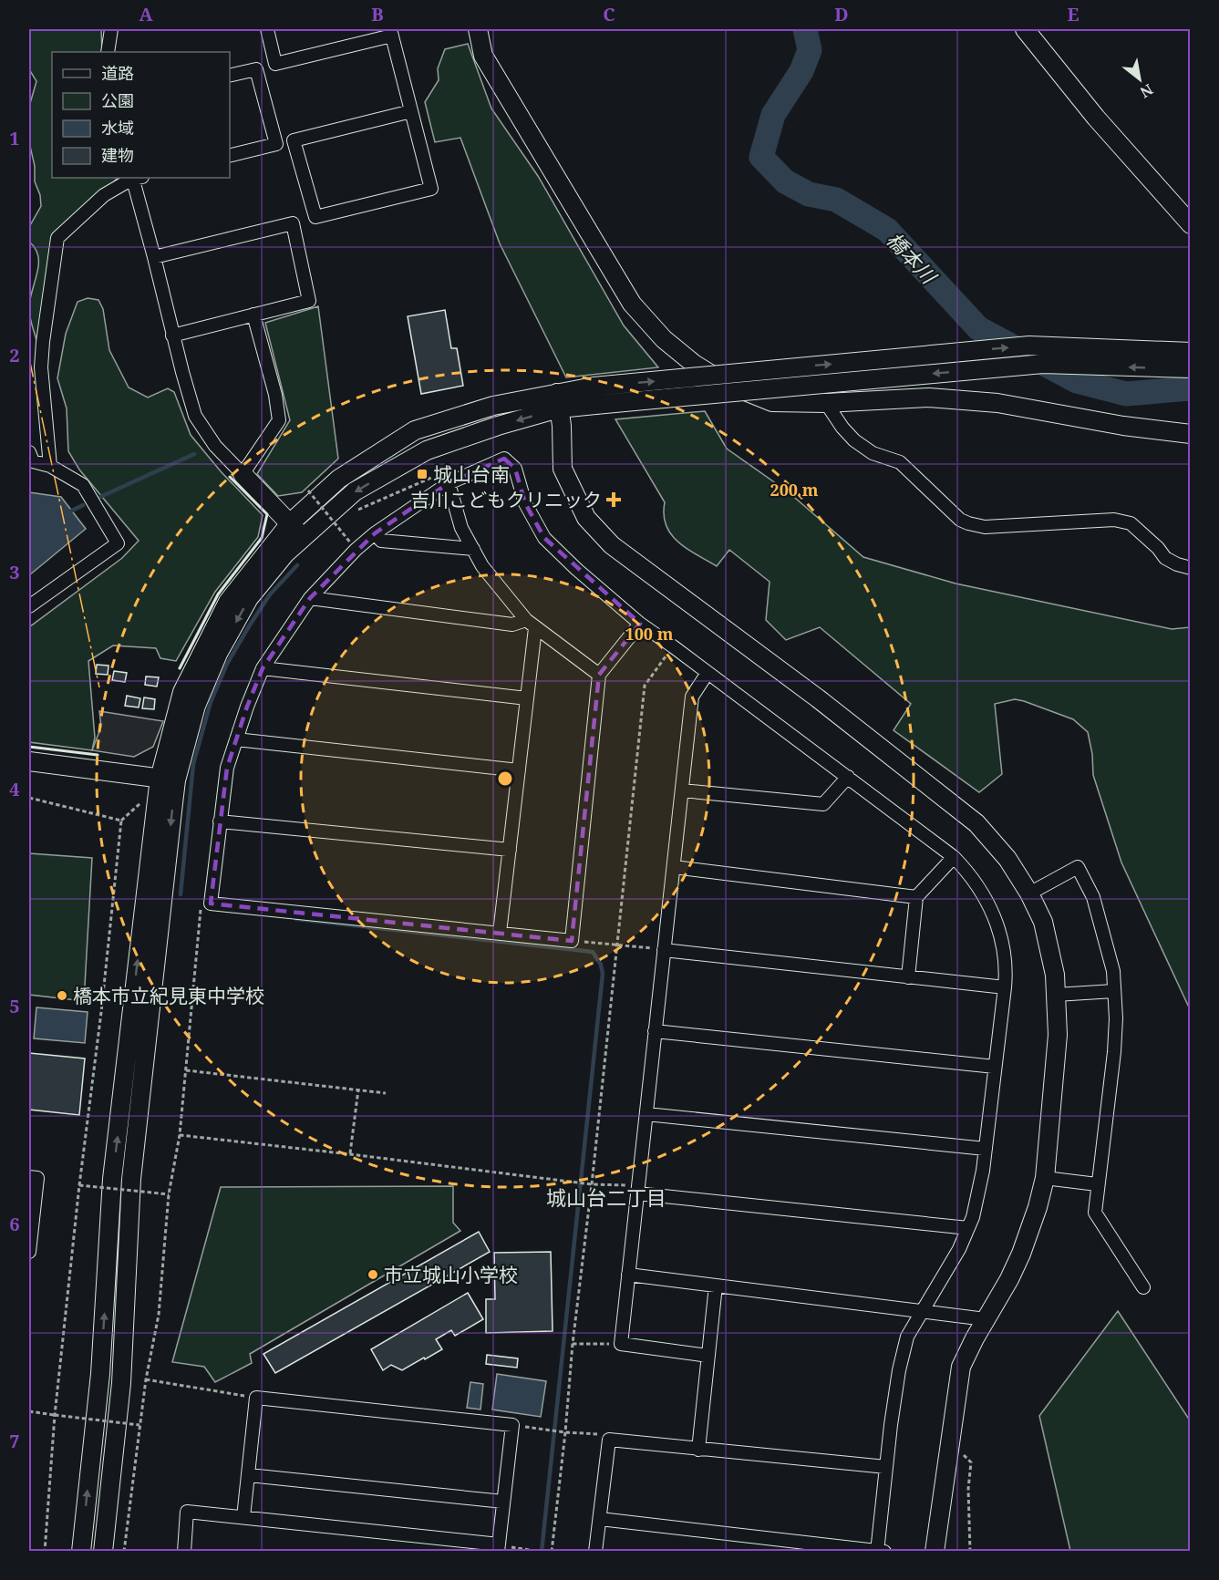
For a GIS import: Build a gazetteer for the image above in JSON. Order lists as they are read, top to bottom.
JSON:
{
  "districts": ["城山台二丁目"],
  "water": ["橋本川"],
  "places": {
    "transit": ["城山台南"],
    "health": ["吉川こどもクリニック"],
    "other": ["橋本市立紀見東中学校", "市立城山小学校"]
  },
  "legend": [
    "道路",
    "公園",
    "水域",
    "建物"
  ],
  "north": "bottom right",
  "grid": {
    "columns": [
      "A",
      "B",
      "C",
      "D",
      "E"
    ],
    "rows": [
      "1",
      "2",
      "3",
      "4",
      "5",
      "6",
      "7"
    ]
  },
  "rings": ["200 m", "100 m"]
}
